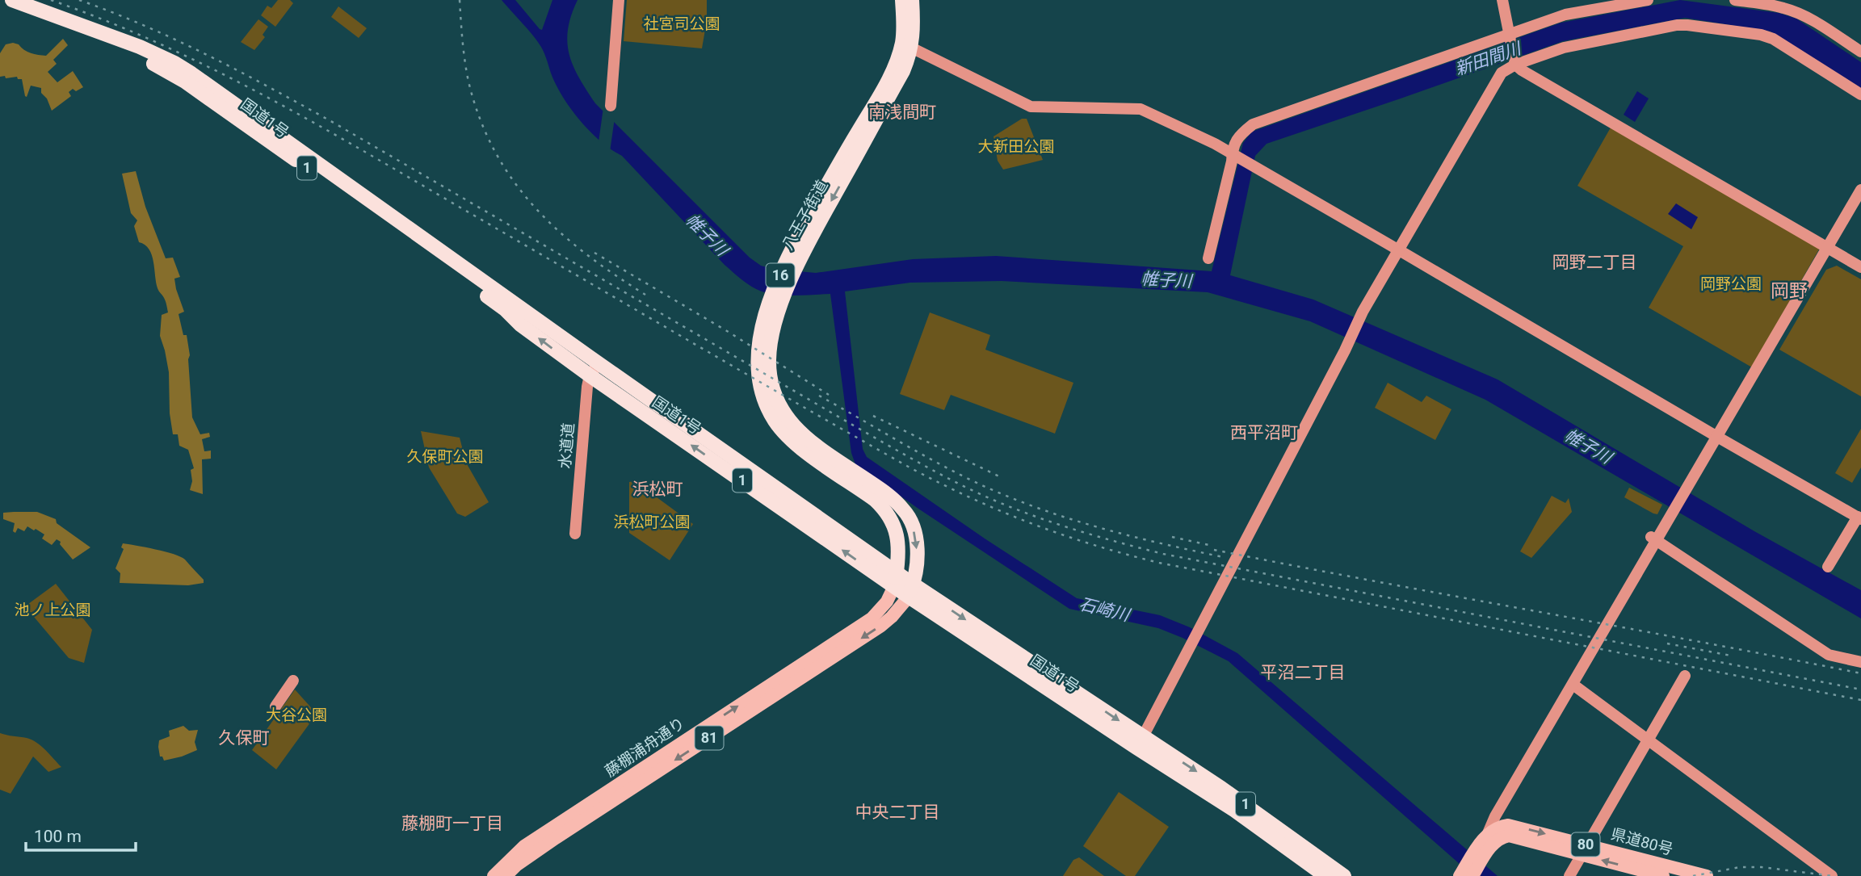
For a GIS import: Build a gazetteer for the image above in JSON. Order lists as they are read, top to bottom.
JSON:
{
  "streets": {
    "highway": [
      "国道1号",
      "1",
      "八王子街道",
      "16"
    ],
    "main road": [
      "81",
      "藤棚浦舟通り",
      "県道80号",
      "80"
    ],
    "street": ["水道道"]
  },
  "crossings": [
    ["国道1号", "八王子街道"],
    ["国道1号", "水道道"],
    ["国道1号", "藤棚浦舟通り"],
    ["八王子街道", "藤棚浦舟通り"]
  ],
  "districts": [
    "南浅間町",
    "岡野二丁目",
    "岡野",
    "西平沼町",
    "浜松町",
    "平沼二丁目",
    "久保町",
    "中央二丁目",
    "藤棚町一丁目"
  ],
  "water": ["新田間川", "帷子川", "石崎川"],
  "parks": [
    "社宮司公園",
    "大新田公園",
    "岡野公園",
    "久保町公園",
    "浜松町公園",
    "池ノ上公園",
    "大谷公園"
  ],
  "scale_bar": "100 m"
}
